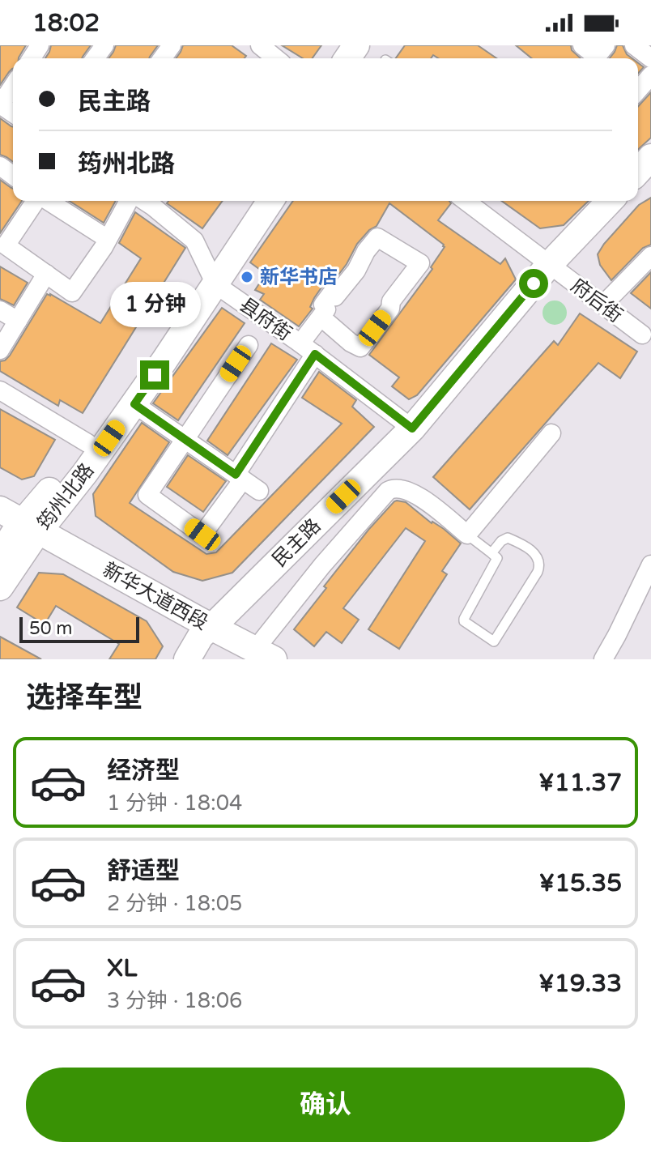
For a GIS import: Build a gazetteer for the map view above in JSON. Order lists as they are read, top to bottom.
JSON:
{
  "streets": {
    "main road": ["筠州北路", "民主路", "新华大道西段"],
    "street": ["府后街", "县府街"]
  },
  "crossings": [
    ["府后街", "民主路"],
    ["县府街", "筠州北路"],
    ["县府街", "民主路"],
    ["筠州北路", "新华大道西段"],
    ["民主路", "新华大道西段"]
  ],
  "places": ["新华书店"],
  "scale_bar": "50 m",
  "page": {
    "status": "18:02",
    "banner": ["民主路", "筠州北路"],
    "bubble": "1 分钟",
    "scale": "50 m",
    "heading": "选择车型",
    "list": [
      {
        "name": "经济型",
        "note": "1 分钟 · 18:04",
        "value": "¥11.37"
      },
      {
        "name": "舒适型",
        "note": "2 分钟 · 18:05",
        "value": "¥15.35"
      },
      {
        "name": "XL",
        "note": "3 分钟 · 18:06",
        "value": "¥19.33"
      }
    ],
    "buttons": "确认"
  }
}
